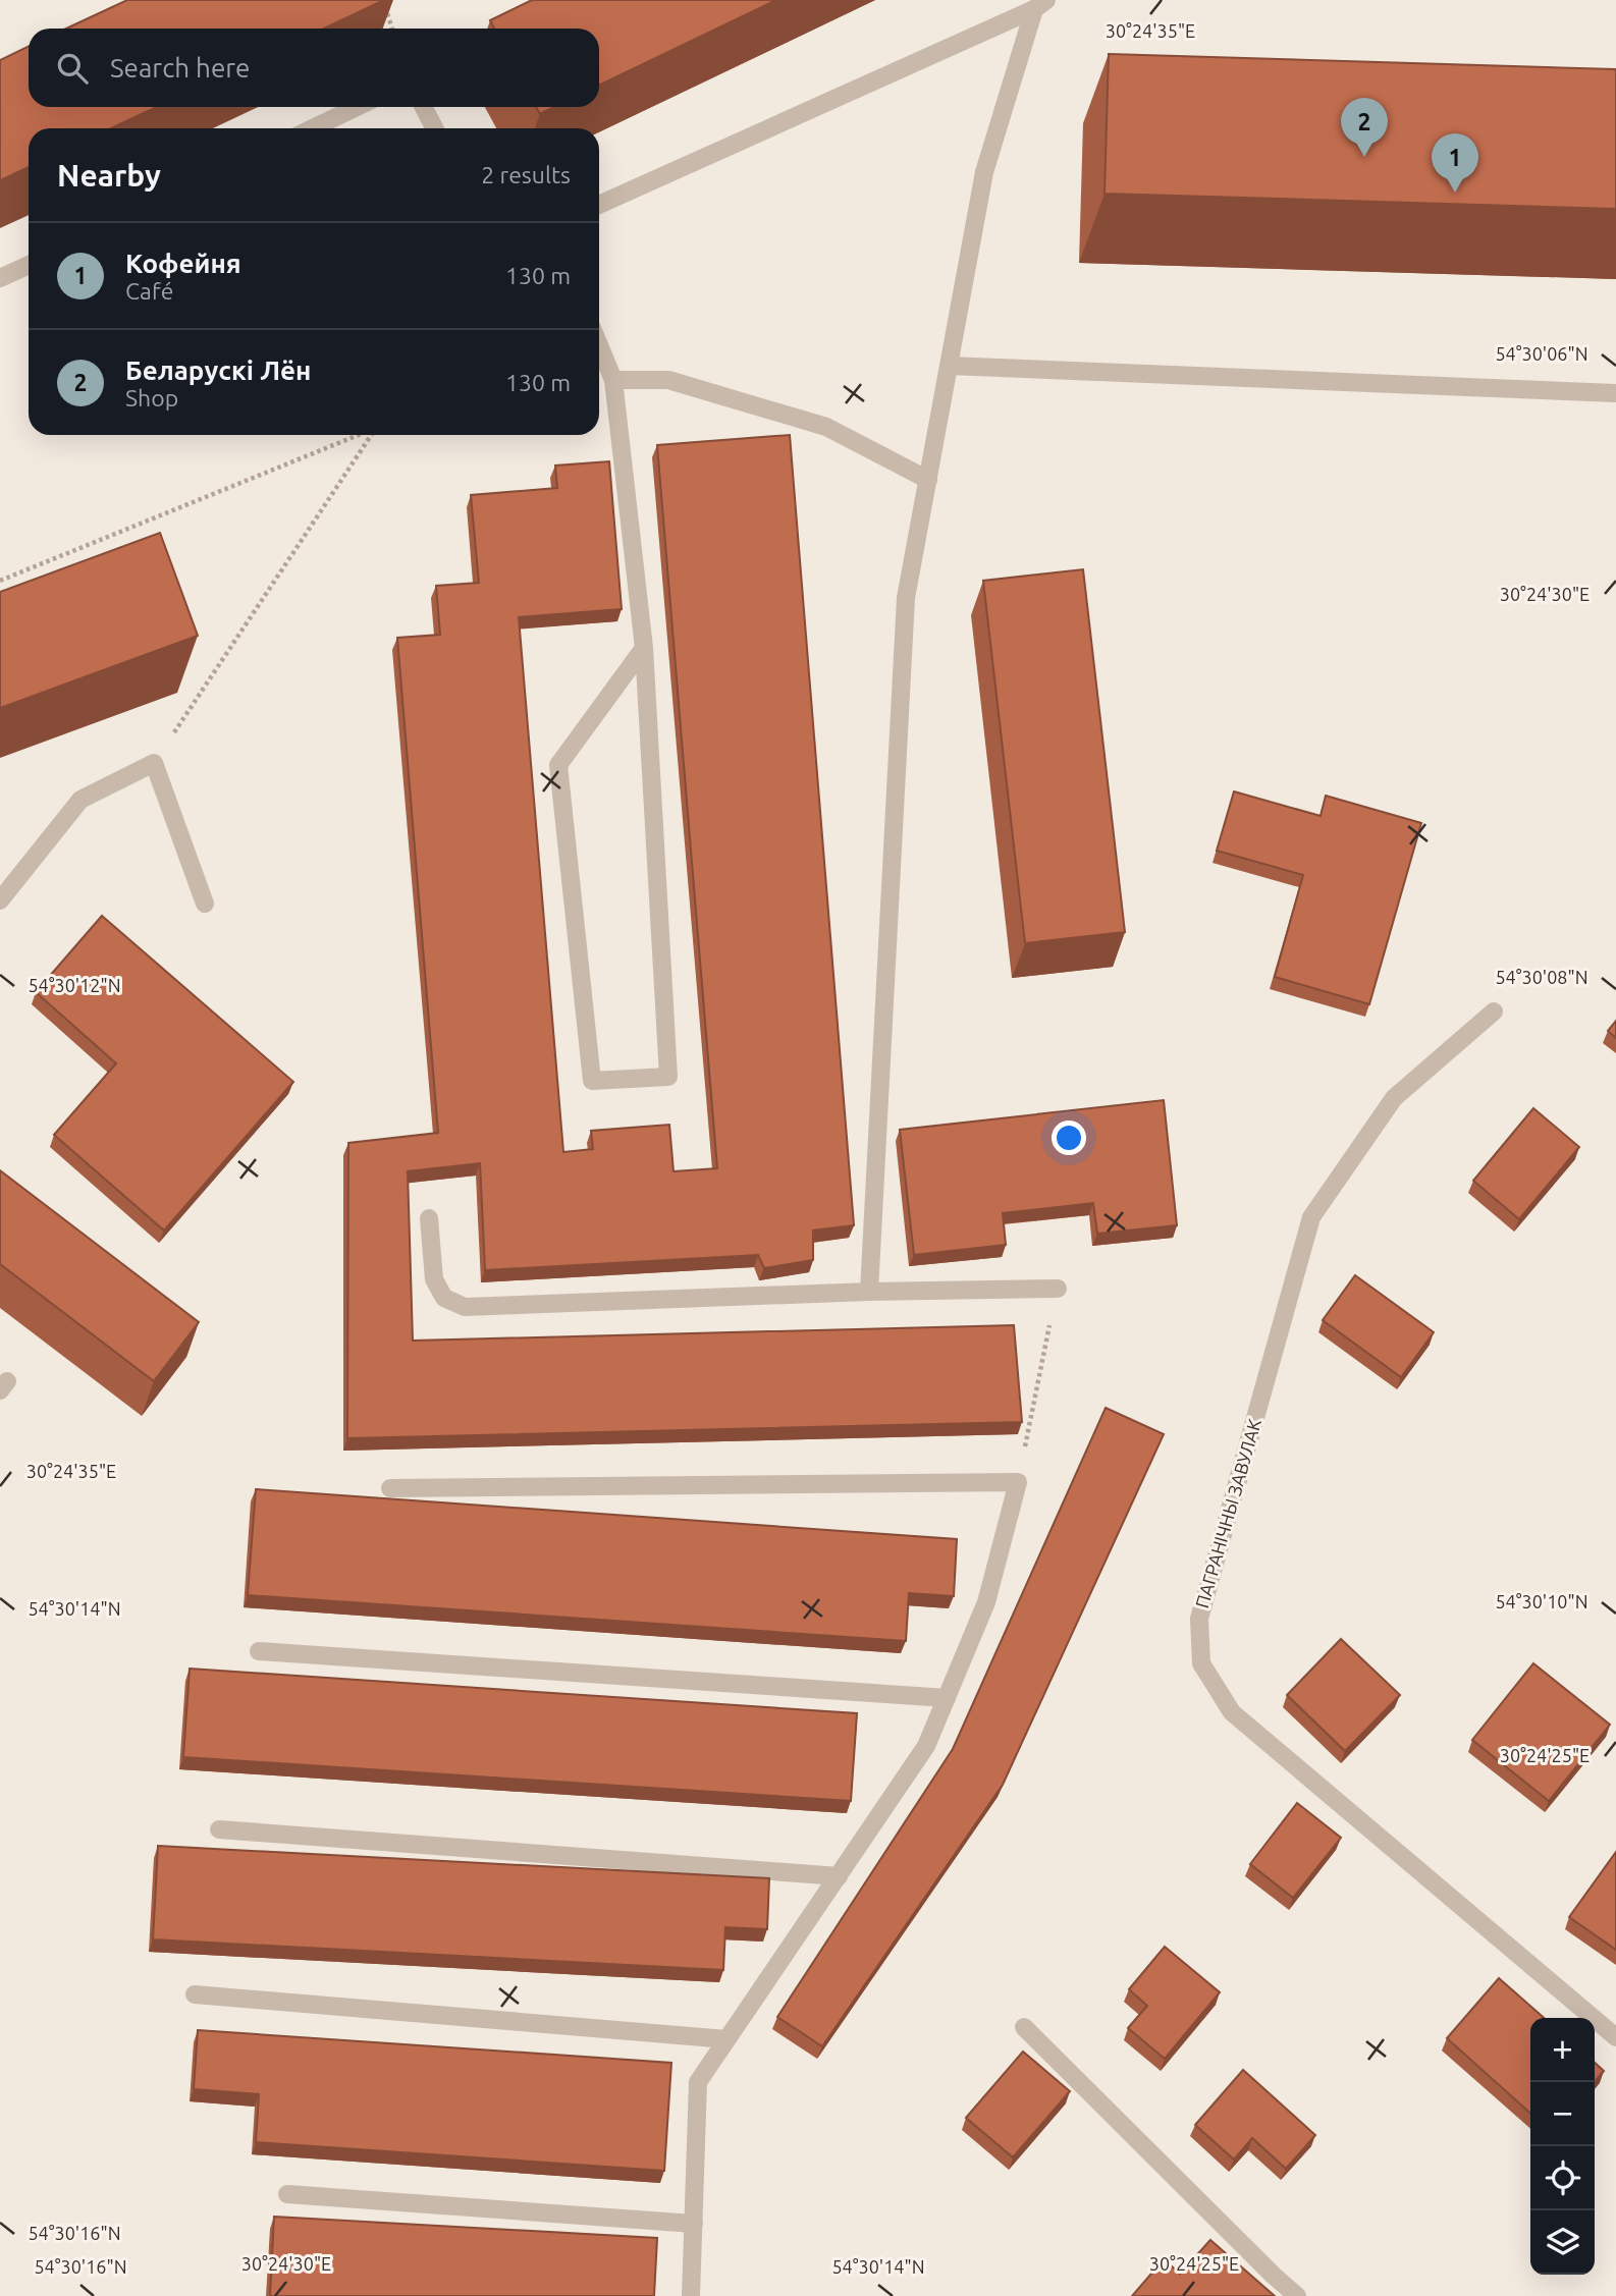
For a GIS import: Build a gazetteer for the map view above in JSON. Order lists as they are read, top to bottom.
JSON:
{
  "streets": {
    "street": ["ПАГРАНІЧНЫ ЗАВУЛАК"]
  },
  "page": {
    "search": "Search here",
    "pins": ["2", "1"],
    "heading": ["Nearby", "2 results"],
    "list": [
      {
        "mark": "1",
        "name": "Кофейня",
        "note": "Café",
        "value": "130 m"
      },
      {
        "mark": "2",
        "name": "Беларускі Лён",
        "note": "Shop",
        "value": "130 m"
      }
    ],
    "map_buttons": ["+", "−"]
  },
  "coordinates": [
    "30°24'35\"E",
    "54°30'06\"N",
    "30°24'30\"E",
    "54°30'08\"N",
    "54°30'12\"N",
    "54°30'10\"N",
    "54°30'14\"N",
    "30°24'25\"E",
    "54°30'16\"N"
  ]
}
